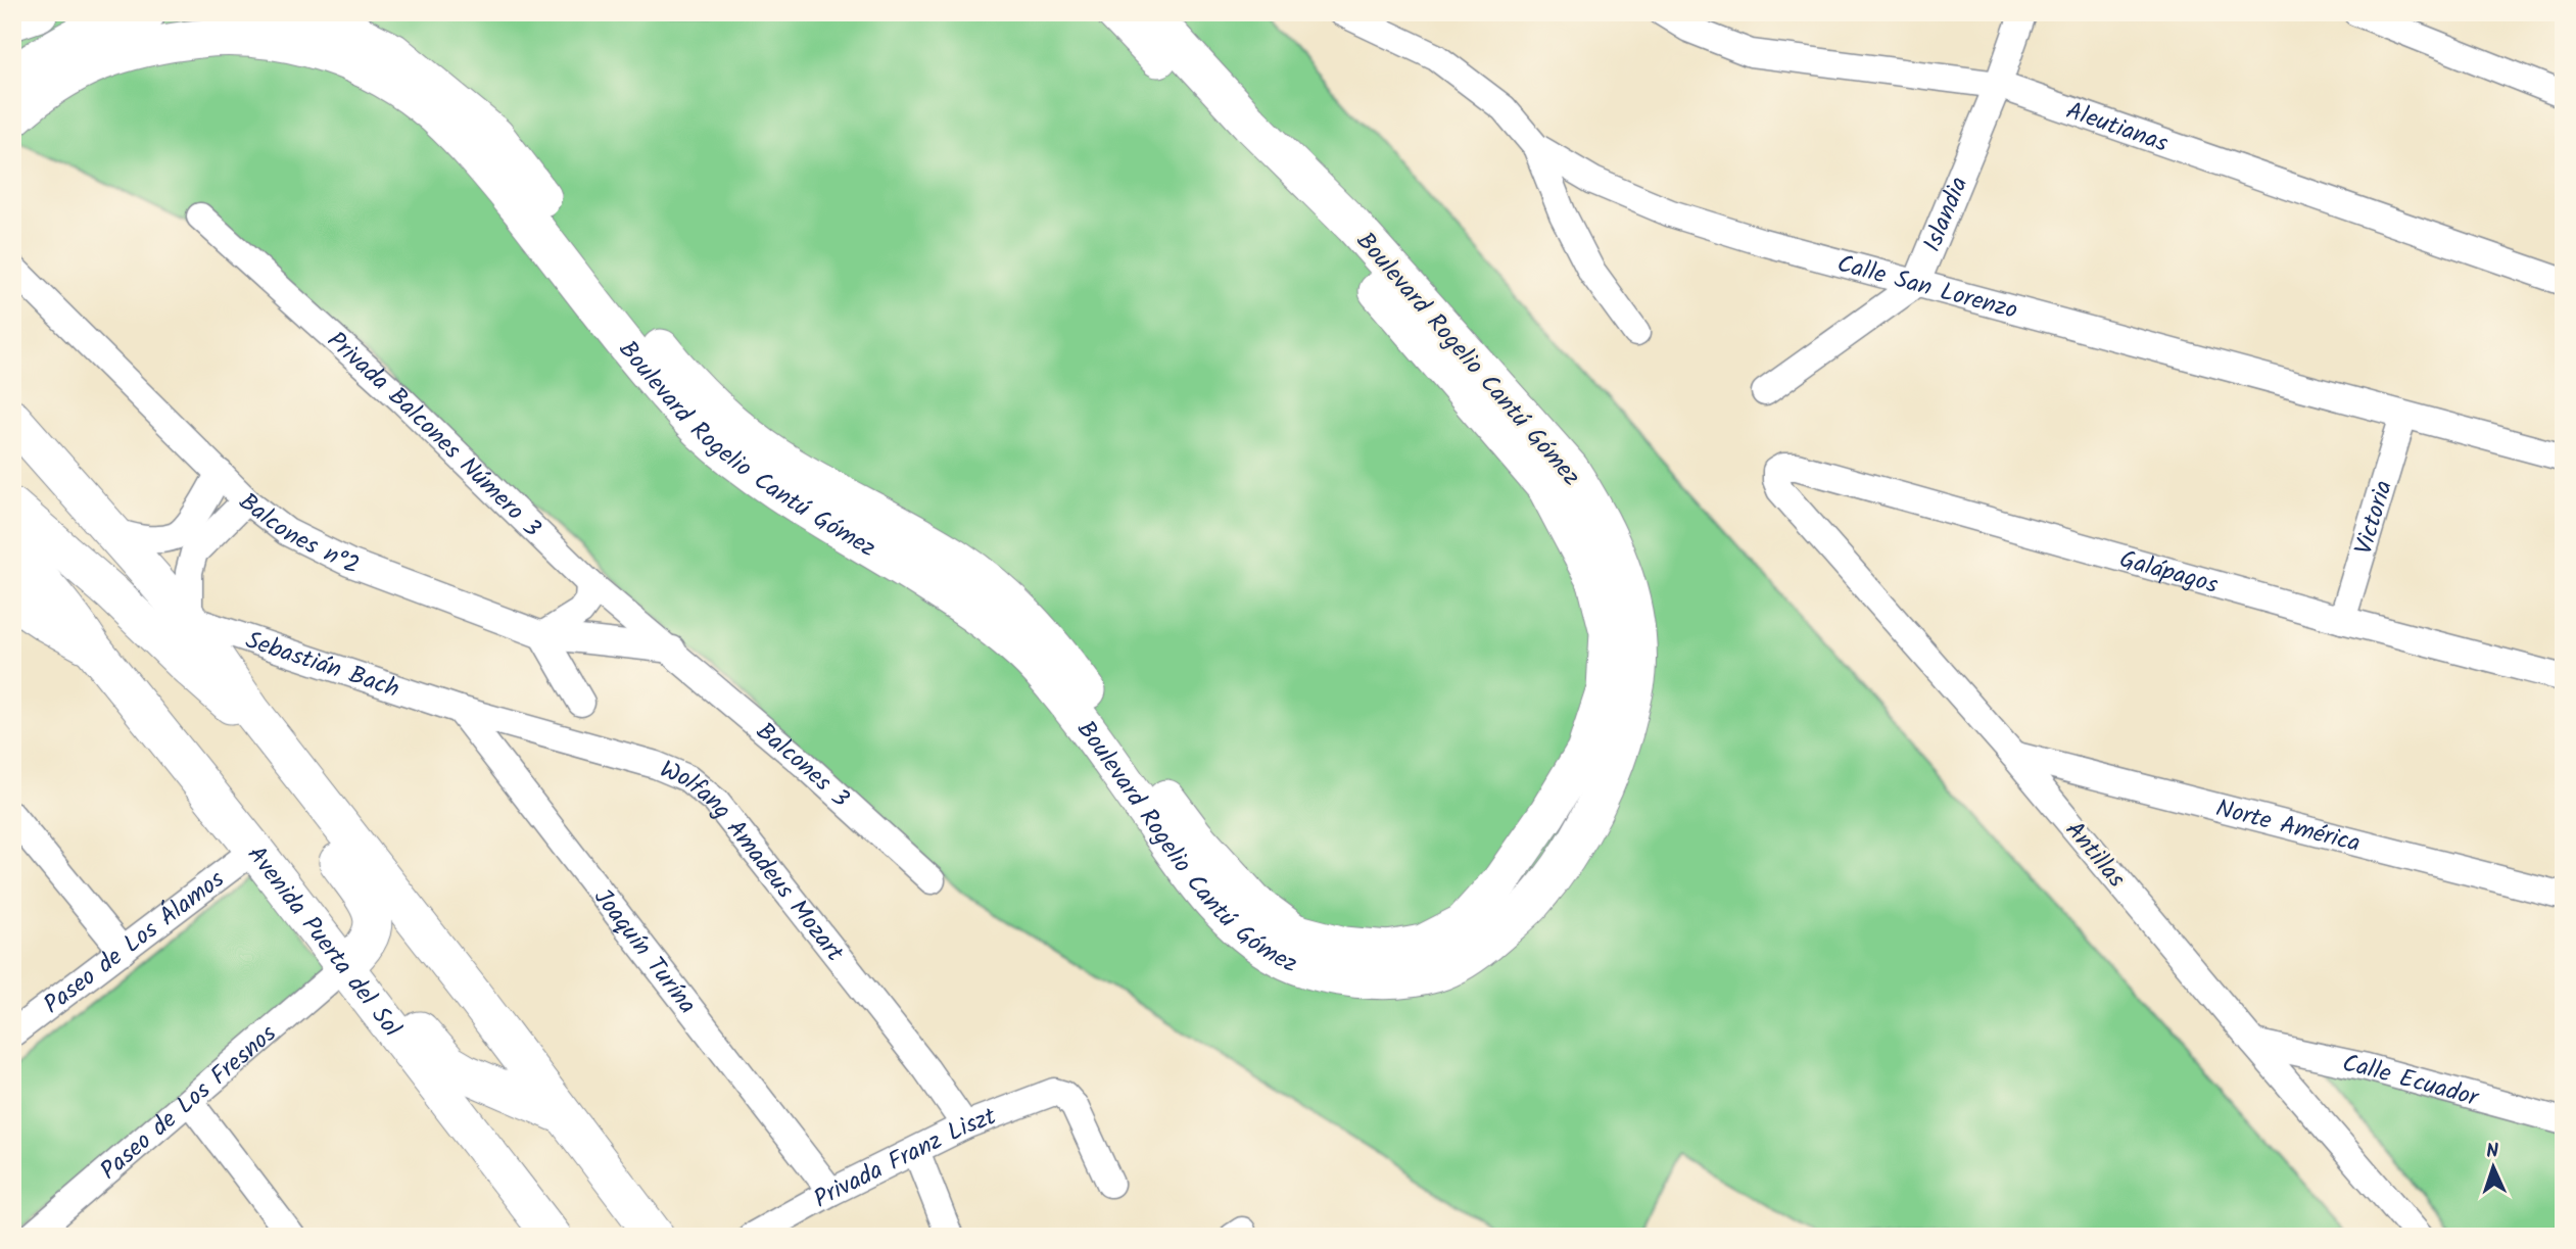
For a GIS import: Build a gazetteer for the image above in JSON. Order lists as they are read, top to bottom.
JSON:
{
  "streets": {
    "main road": ["Boulevard Rogelio Cantú Gómez", "Avenida Puerta del Sol"],
    "street": [
      "Aleutianas",
      "Islandia",
      "Calle San Lorenzo",
      "Privada Balcones Número 3",
      "Victoria",
      "Balcones n°2",
      "Galápagos",
      "Sebastián Bach",
      "Balcones 3",
      "Norte América",
      "Antillas",
      "Wolfang Amadeus Mozart",
      "Paseo de Los Álamos",
      "Joaquín Turína",
      "Calle Ecuador",
      "Paseo de Los Fresnos",
      "Privada Franz Liszt"
    ]
  },
  "crossings": [
    ["Aleutianas", "Islandia"],
    ["Islandia", "Calle San Lorenzo"],
    ["Calle San Lorenzo", "Victoria"],
    ["Privada Balcones Número 3", "Balcones n°2"],
    ["Privada Balcones Número 3", "Balcones 3"],
    ["Victoria", "Galápagos"],
    ["Balcones n°2", "Balcones 3"],
    ["Galápagos", "Antillas"],
    ["Sebastián Bach", "Wolfang Amadeus Mozart"],
    ["Sebastián Bach", "Joaquín Turína"],
    ["Norte América", "Antillas"],
    ["Antillas", "Calle Ecuador"],
    ["Wolfang Amadeus Mozart", "Joaquín Turína"],
    ["Wolfang Amadeus Mozart", "Privada Franz Liszt"],
    ["Paseo de Los Álamos", "Avenida Puerta del Sol"],
    ["Avenida Puerta del Sol", "Paseo de Los Fresnos"],
    ["Joaquín Turína", "Privada Franz Liszt"]
  ],
  "north": "top"
}
